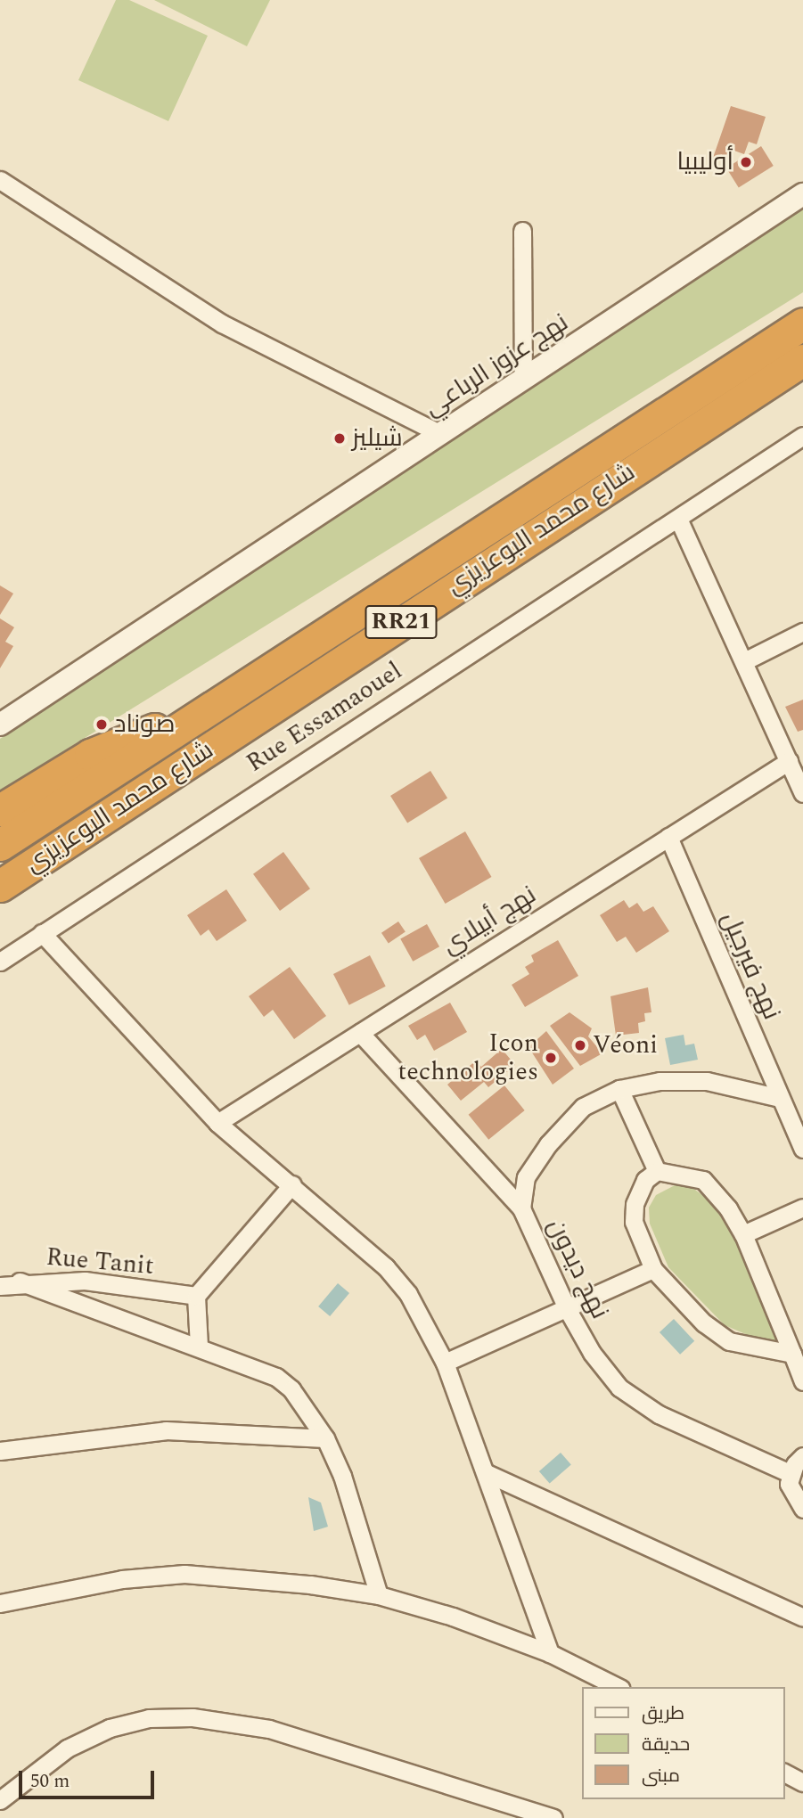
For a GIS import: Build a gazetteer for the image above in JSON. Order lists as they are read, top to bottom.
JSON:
{
  "streets": {
    "highway": ["شارع محمد البوعزيزي", "RR21"],
    "street": [
      "نهج عزوز الرباعي",
      "Rue Essamaouel",
      "نهج أبيلاي",
      "نهج فيرجيل",
      "Rue Tanit",
      "نهج ديدون"
    ]
  },
  "crossings": [
    ["نهج أبيلاي", "نهج فيرجيل"],
    ["نهج أبيلاي", "نهج ديدون"]
  ],
  "places": [
    "أوليبيا",
    "شيليز",
    "صوناد",
    "Véoni",
    "Icon technologies"
  ],
  "legend": ["طريق", "حديقة", "مبنى"],
  "scale_bar": "50 m"
}
